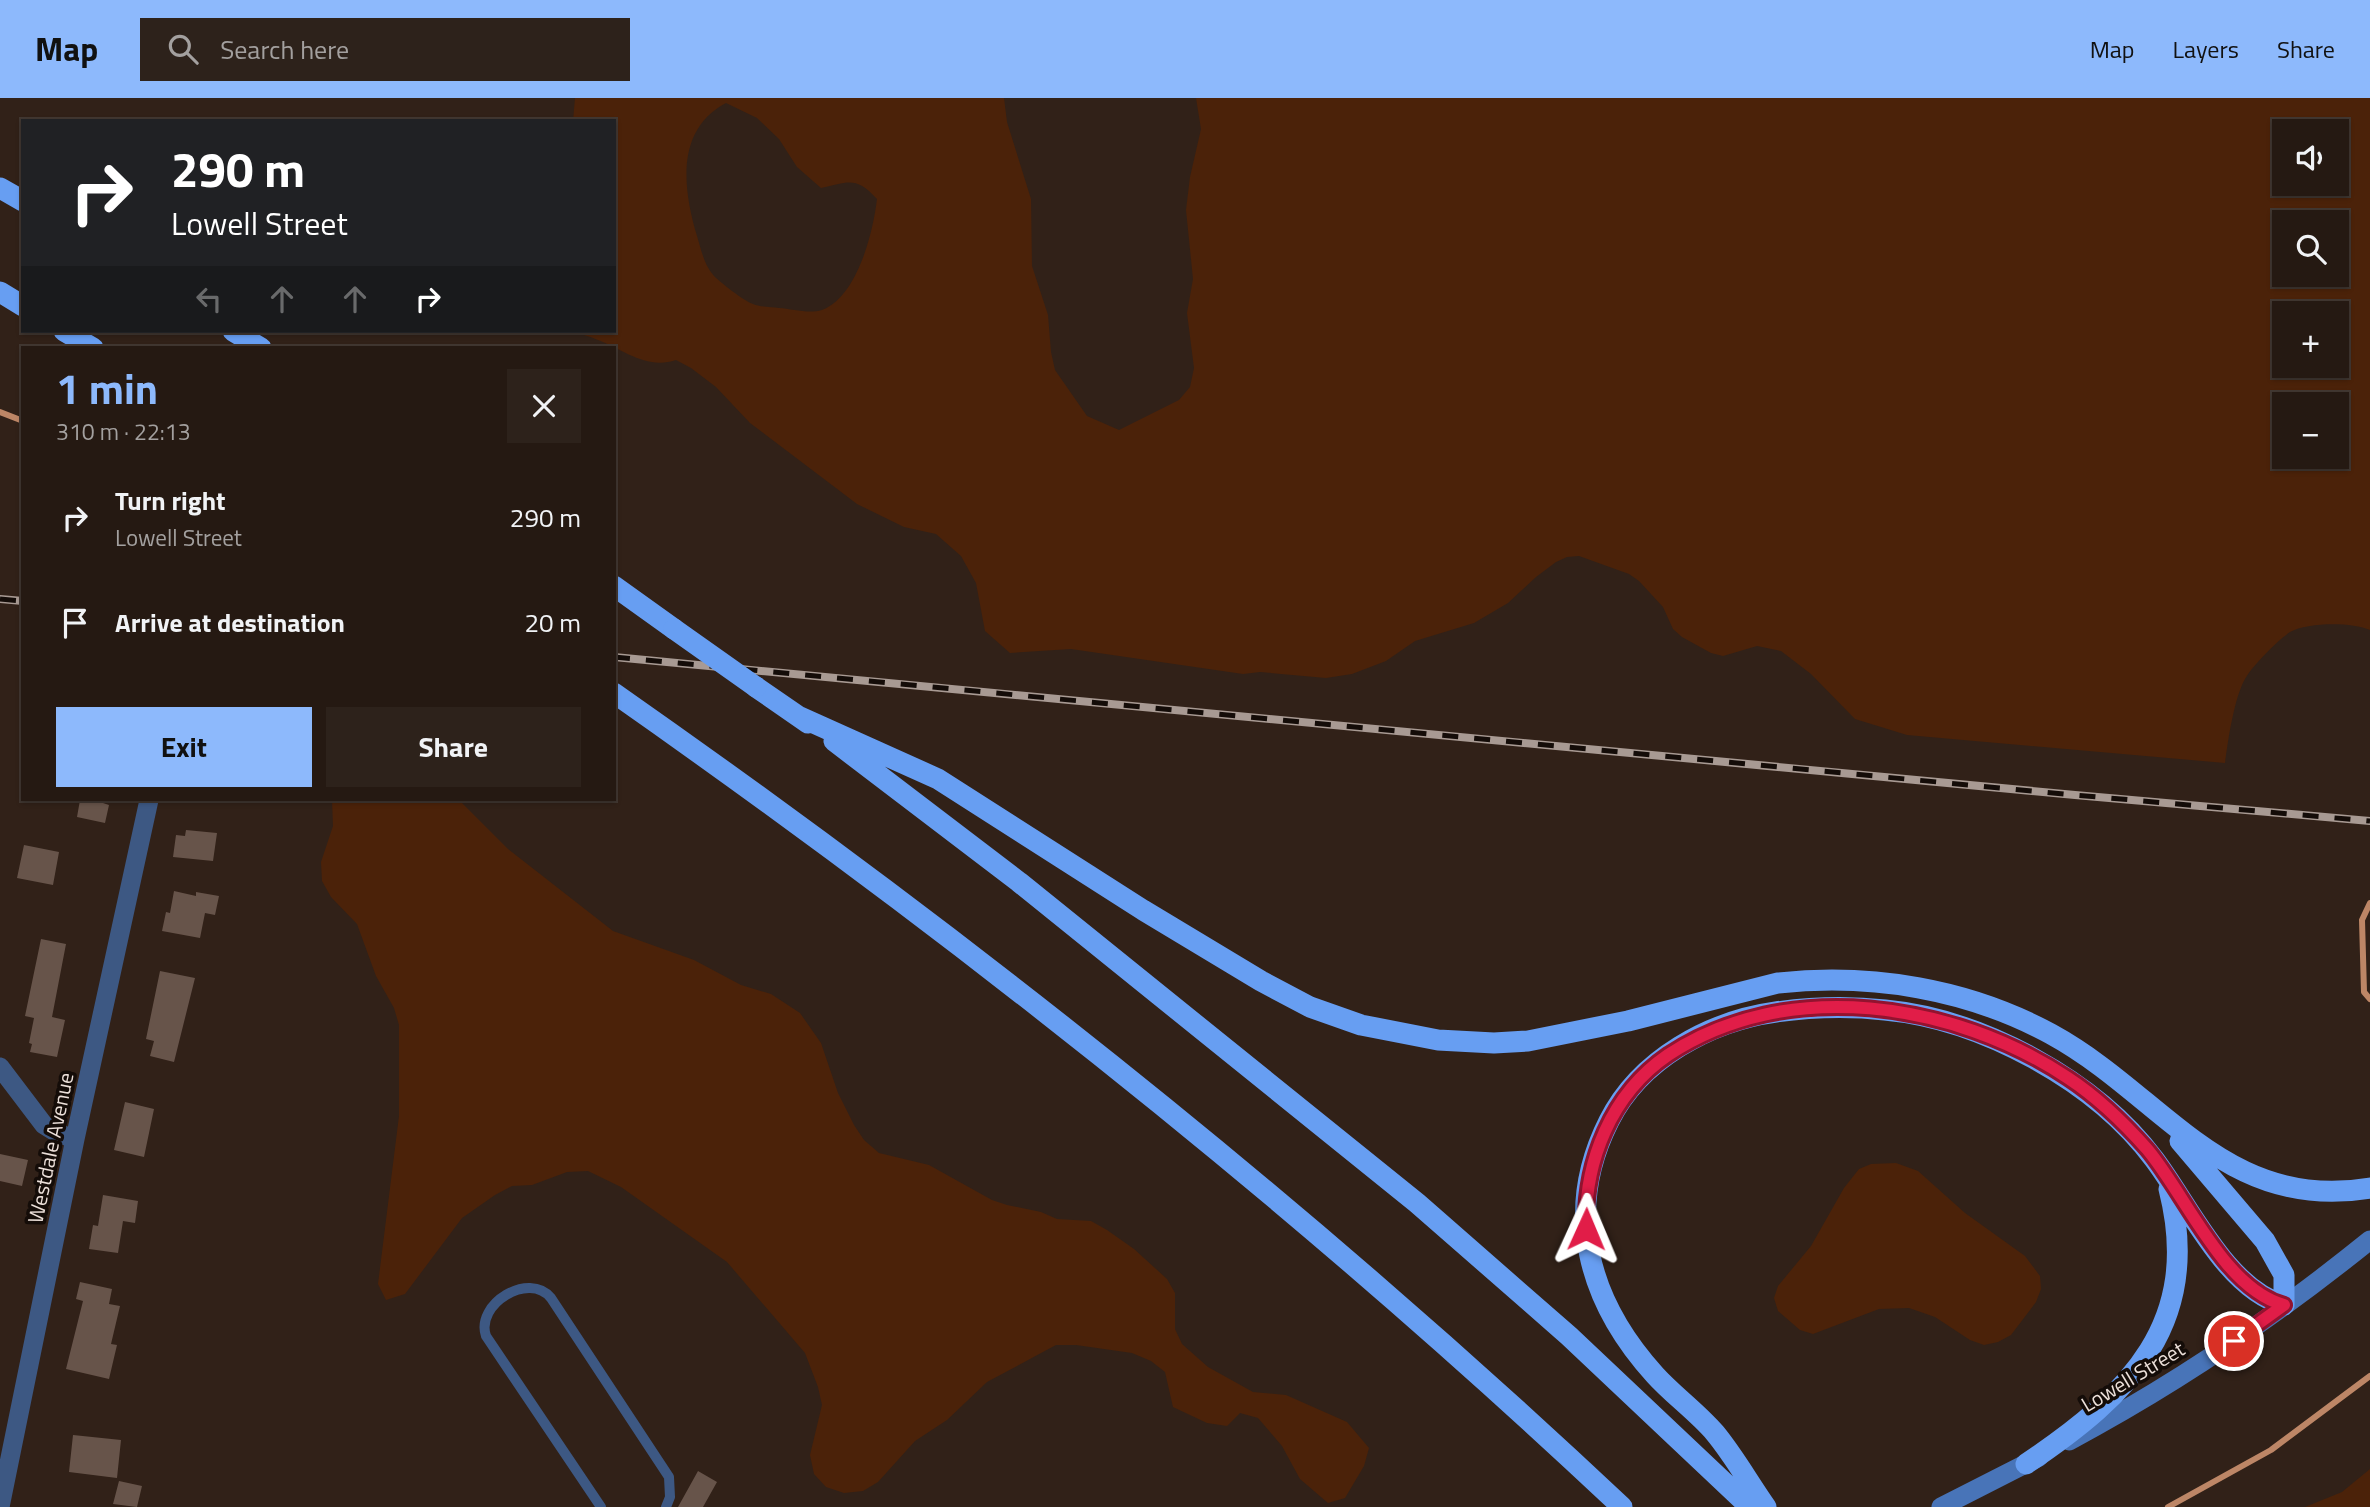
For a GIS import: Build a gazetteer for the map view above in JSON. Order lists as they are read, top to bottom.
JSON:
{
  "streets": {
    "main road": ["Lowell Street"],
    "street": ["Westdale Avenue"]
  },
  "page": {
    "header": "Map",
    "search": "Search here",
    "nav": ["Map", "Layers", "Share"],
    "map_buttons": ["+", "−"],
    "turn": ["290 m", "Lowell Street"],
    "heading": ["1 min", "310 m · 22:13"],
    "list": [
      {
        "name": "Turn right",
        "note": "Lowell Street",
        "value": "290 m"
      },
      {
        "name": "Arrive at destination",
        "value": "20 m"
      }
    ],
    "buttons": ["Exit", "Share"]
  }
}
